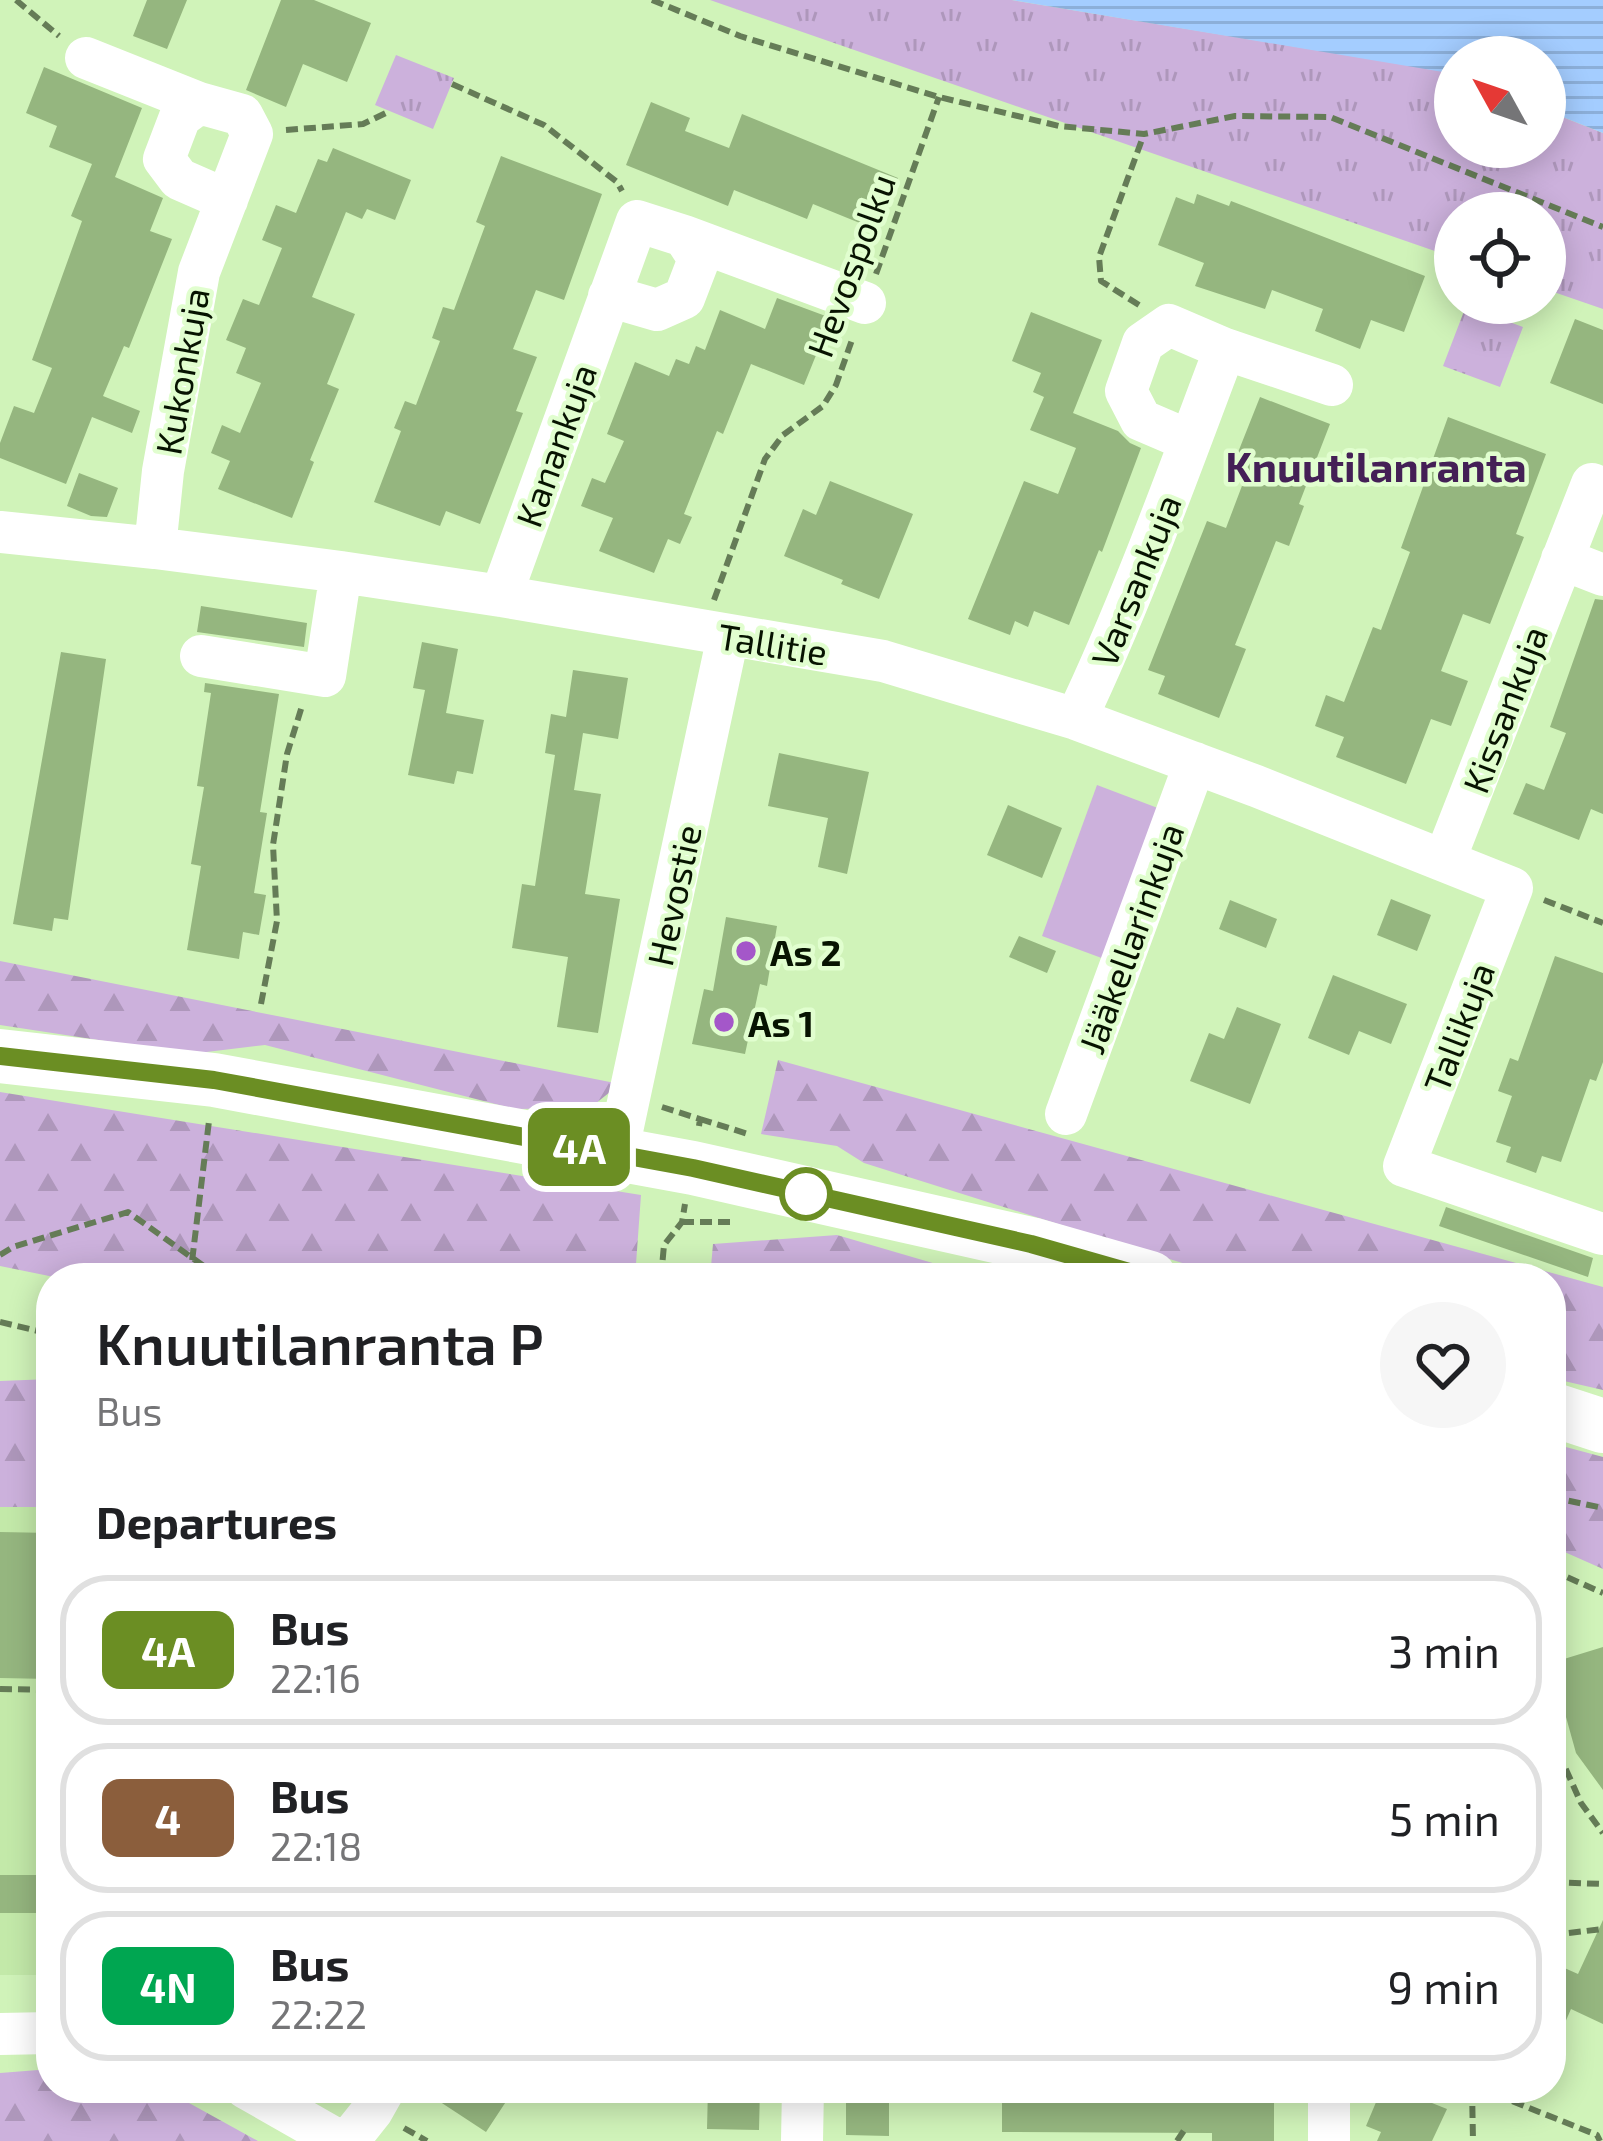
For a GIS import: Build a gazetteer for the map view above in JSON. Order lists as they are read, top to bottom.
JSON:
{
  "streets": {
    "street": [
      "Kukonkuja",
      "Kanankuja",
      "Varsankuja",
      "Tallitie",
      "Kissankuja",
      "Hevostie",
      "Jääkellarinkuja",
      "Tallikuja"
    ],
    "path": ["Hevospolku"]
  },
  "crossings": [
    ["Hevospolku", "Tallitie"],
    ["Hevospolku", "Hevostie"],
    ["Kukonkuja", "Tallitie"],
    ["Kanankuja", "Tallitie"],
    ["Varsankuja", "Tallitie"],
    ["Tallitie", "Kissankuja"],
    ["Tallitie", "Hevostie"],
    ["Tallitie", "Jääkellarinkuja"],
    ["Tallitie", "Tallikuja"]
  ],
  "districts": ["Knuutilanranta"],
  "places": ["As 2", "As 1"],
  "lines": ["bus line 4A"],
  "north": "top left",
  "page": {
    "on_map": "4A",
    "heading": [
      ["Knuutilanranta P", "Bus"],
      "Departures"
    ],
    "list": [
      {
        "mark": "4A",
        "name": "Bus",
        "note": "22:16",
        "value": "3 min"
      },
      {
        "mark": "4",
        "name": "Bus",
        "note": "22:18",
        "value": "5 min"
      },
      {
        "mark": "4N",
        "name": "Bus",
        "note": "22:22",
        "value": "9 min"
      }
    ]
  }
}
